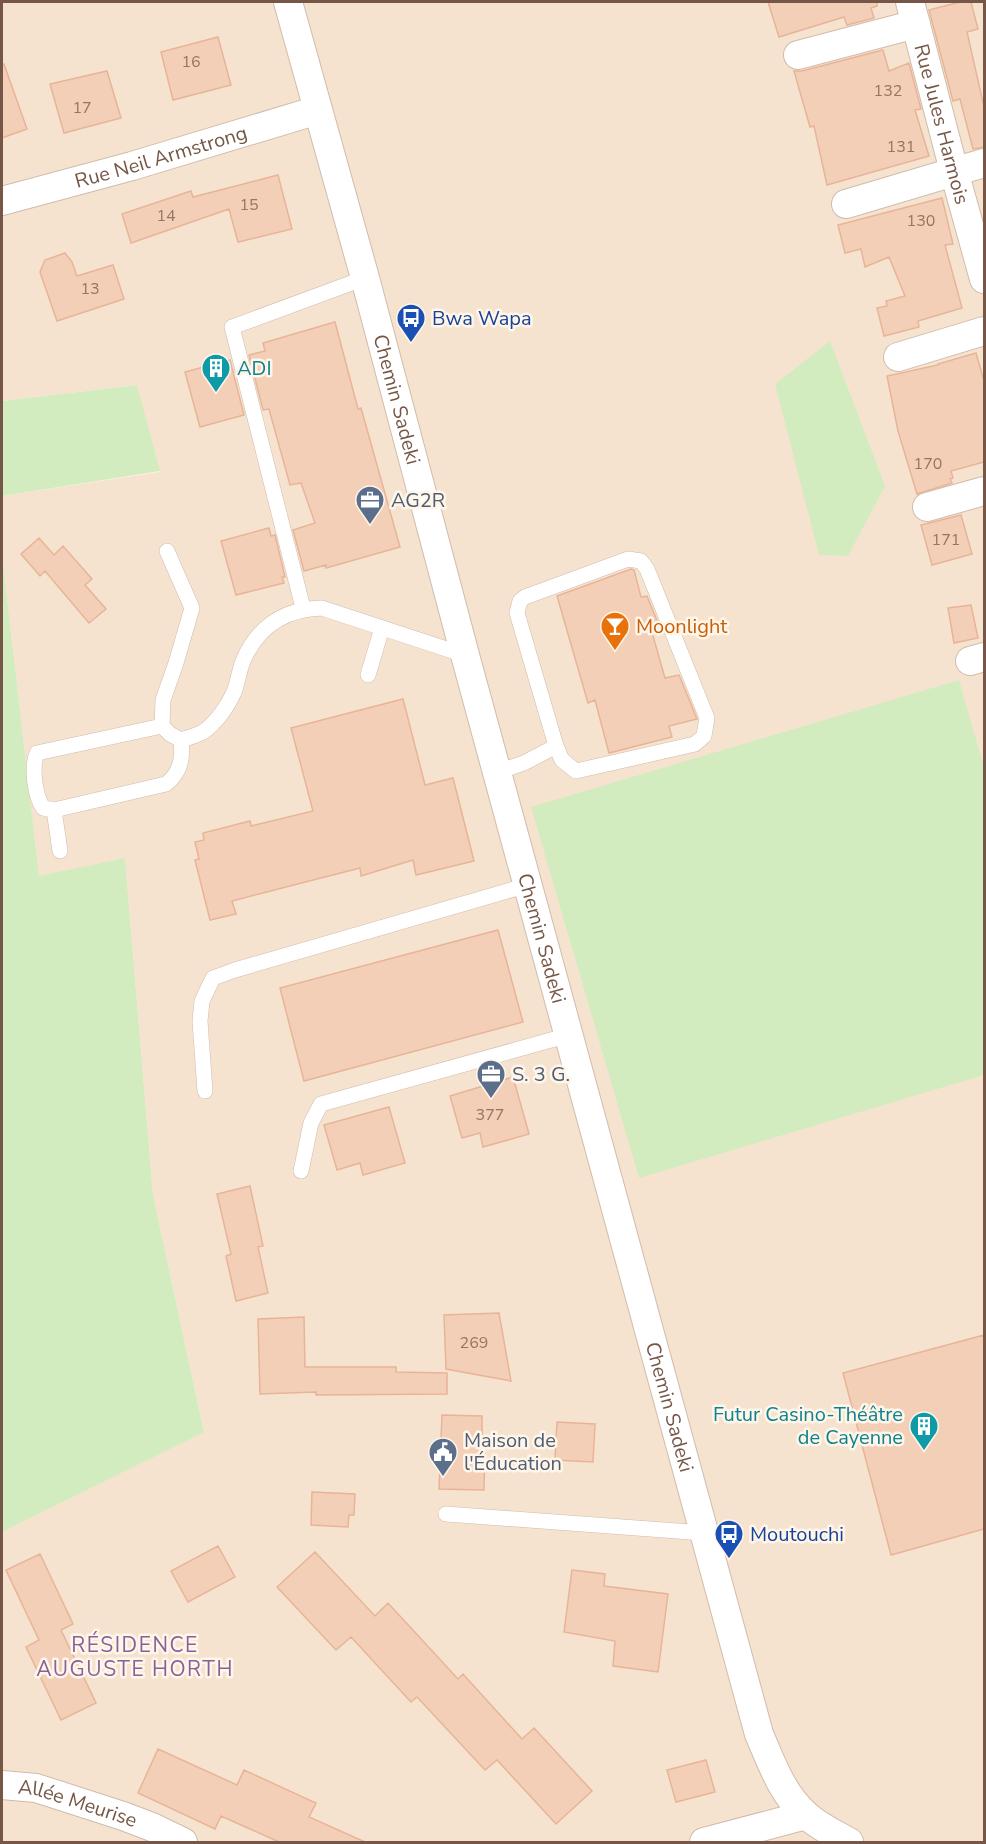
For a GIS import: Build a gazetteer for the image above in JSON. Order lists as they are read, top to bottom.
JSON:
{
  "streets": {
    "street": [
      "Rue Jules Harmois",
      "Rue Neil Armstrong",
      "Chemin Sadeki",
      "Allée Meurise"
    ]
  },
  "crossings": [
    ["Rue Neil Armstrong", "Chemin Sadeki"]
  ],
  "districts": ["RÉSIDENCE AUGUSTE HORTH"],
  "places": {
    "bus stop": ["Bwa Wapa", "Moutouchi"],
    "building": ["ADI", "Futur Casino-Théâtre de Cayenne"],
    "office": ["AG2R", "S. 3 G."],
    "bar": ["Moonlight"],
    "public building": ["Maison de l'Éducation"]
  },
  "house_numbers": [
    "16",
    "132",
    "17",
    "131",
    "15",
    "14",
    "130",
    "13",
    "170",
    "171",
    "377",
    "269"
  ]
}
